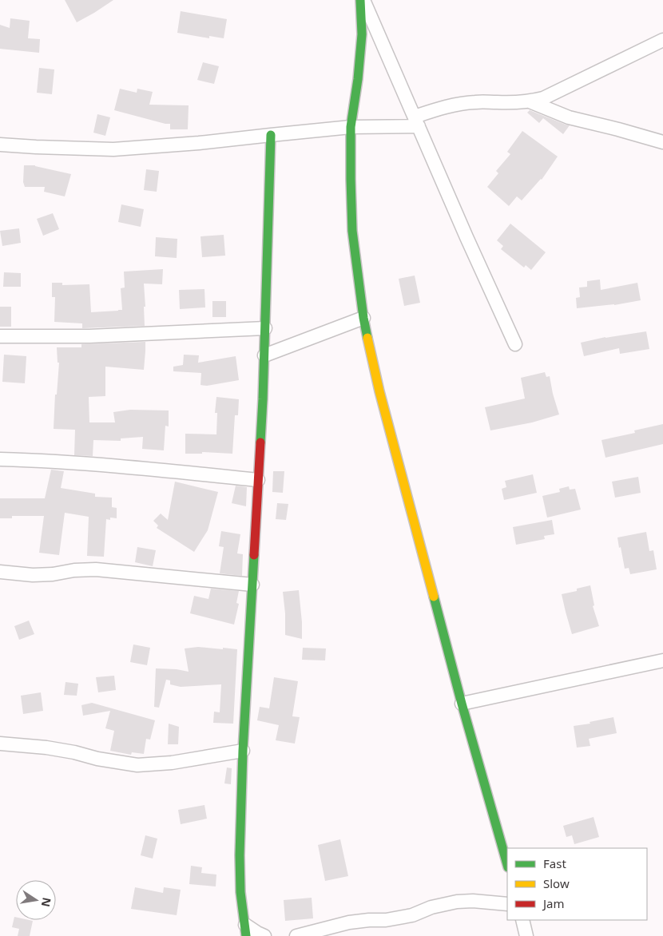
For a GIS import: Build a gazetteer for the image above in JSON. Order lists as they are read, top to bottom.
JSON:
{
  "legend": ["Fast", "Slow", "Jam"],
  "north": "right"
}
